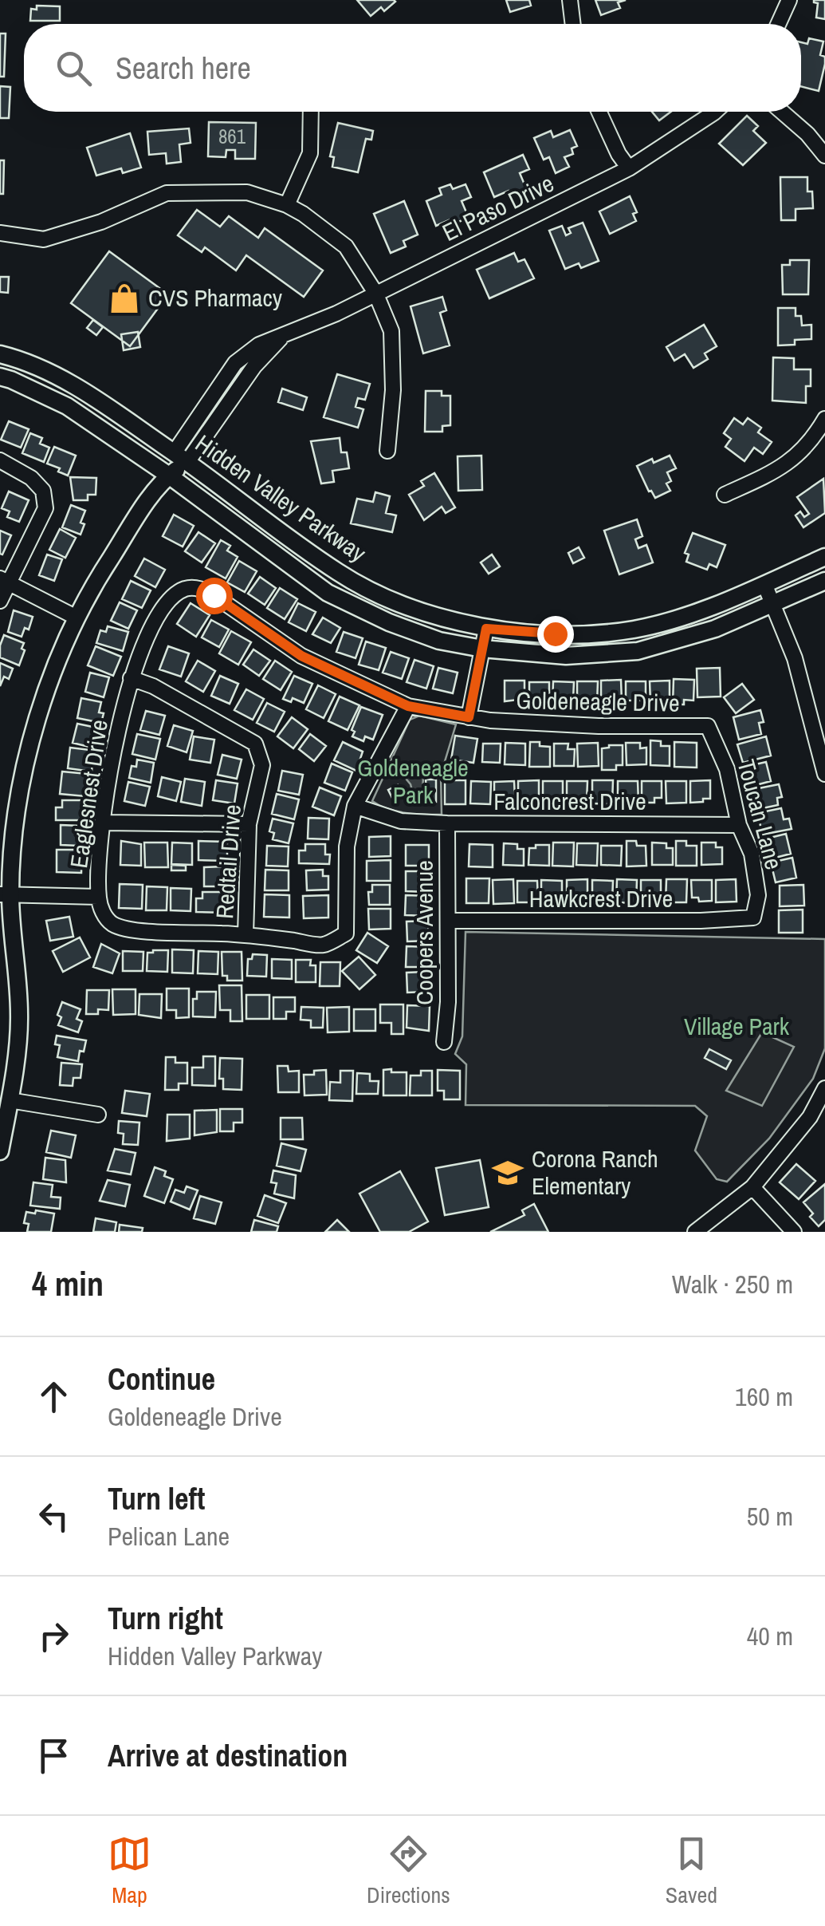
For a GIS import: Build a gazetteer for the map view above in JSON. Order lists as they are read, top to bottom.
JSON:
{
  "streets": {
    "main road": ["Hidden Valley Parkway"],
    "street": [
      "El Paso Drive",
      "Goldeneagle Drive",
      "Eaglesnest Drive",
      "Falconcrest Drive",
      "Toucan Lane",
      "Redtail Drive",
      "Hawkcrest Drive",
      "Coopers Avenue"
    ]
  },
  "crossings": [
    ["El Paso Drive", "Hidden Valley Parkway"],
    ["Goldeneagle Drive", "Eaglesnest Drive"],
    ["Goldeneagle Drive", "Toucan Lane"],
    ["Eaglesnest Drive", "Redtail Drive"],
    ["Falconcrest Drive", "Toucan Lane"],
    ["Falconcrest Drive", "Coopers Avenue"],
    ["Toucan Lane", "Hawkcrest Drive"],
    ["Hawkcrest Drive", "Coopers Avenue"]
  ],
  "parks": ["Goldeneagle Park", "Village Park"],
  "places": {
    "shop": ["CVS Pharmacy"],
    "school or university": ["Corona Ranch Elementary"]
  },
  "house_numbers": ["861"],
  "page": {
    "search": "Search here",
    "heading": ["4 min", "Walk · 250 m"],
    "list": [
      ["Continue", "Goldeneagle Drive", "160 m"],
      ["Turn left", "Pelican Lane", "50 m"],
      ["Turn right", "Hidden Valley Parkway", "40 m"],
      "Arrive at destination"
    ],
    "nav": ["Map", "Directions", "Saved"]
  }
}
